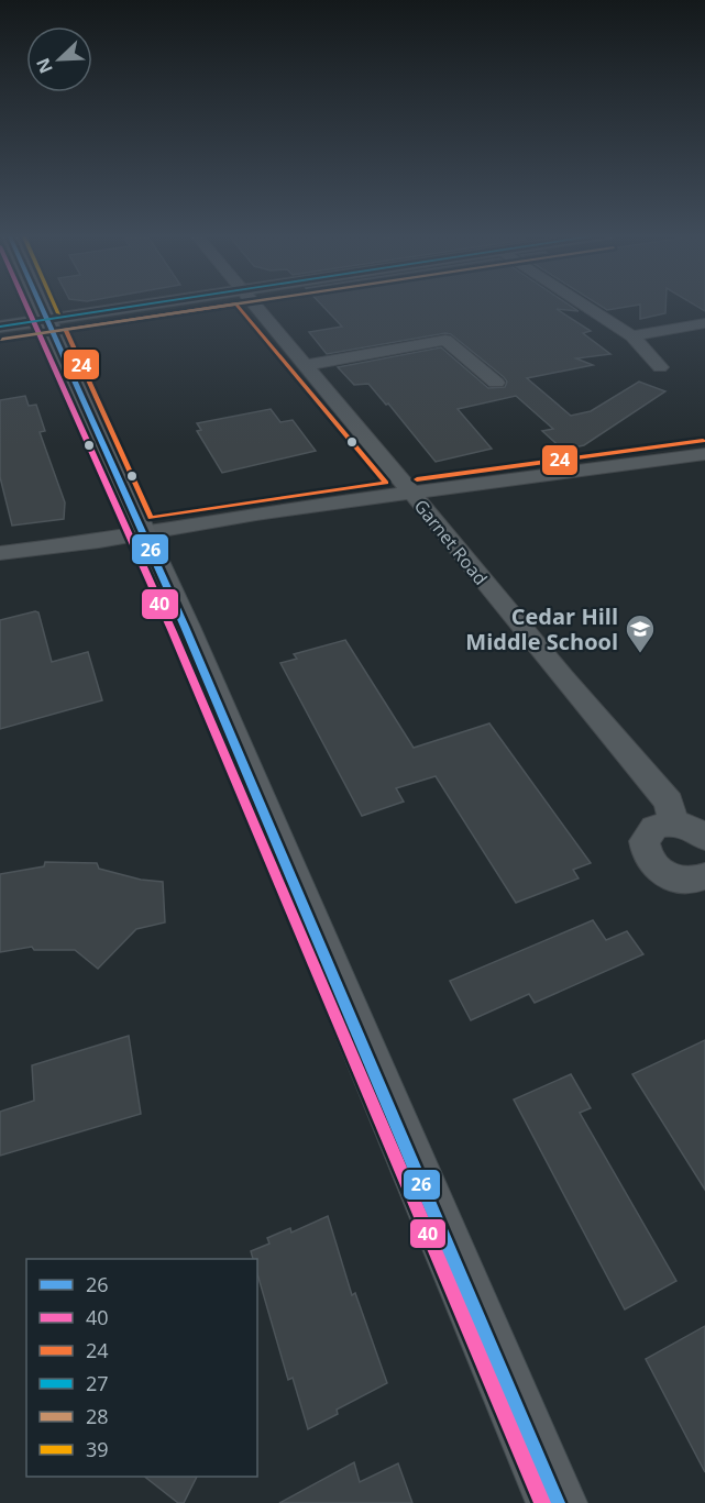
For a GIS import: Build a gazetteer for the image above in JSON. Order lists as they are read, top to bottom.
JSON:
{
  "streets": {
    "street": ["Garnet Road"]
  },
  "places": {
    "school or university": ["Cedar Hill Middle School"]
  },
  "lines": [
    "transit line 26",
    "transit line 40",
    "transit line 24",
    "transit line 27",
    "transit line 28",
    "transit line 39"
  ],
  "legend": [
    "26",
    "40",
    "24",
    "27",
    "28",
    "39"
  ],
  "north": "bottom left"
}
